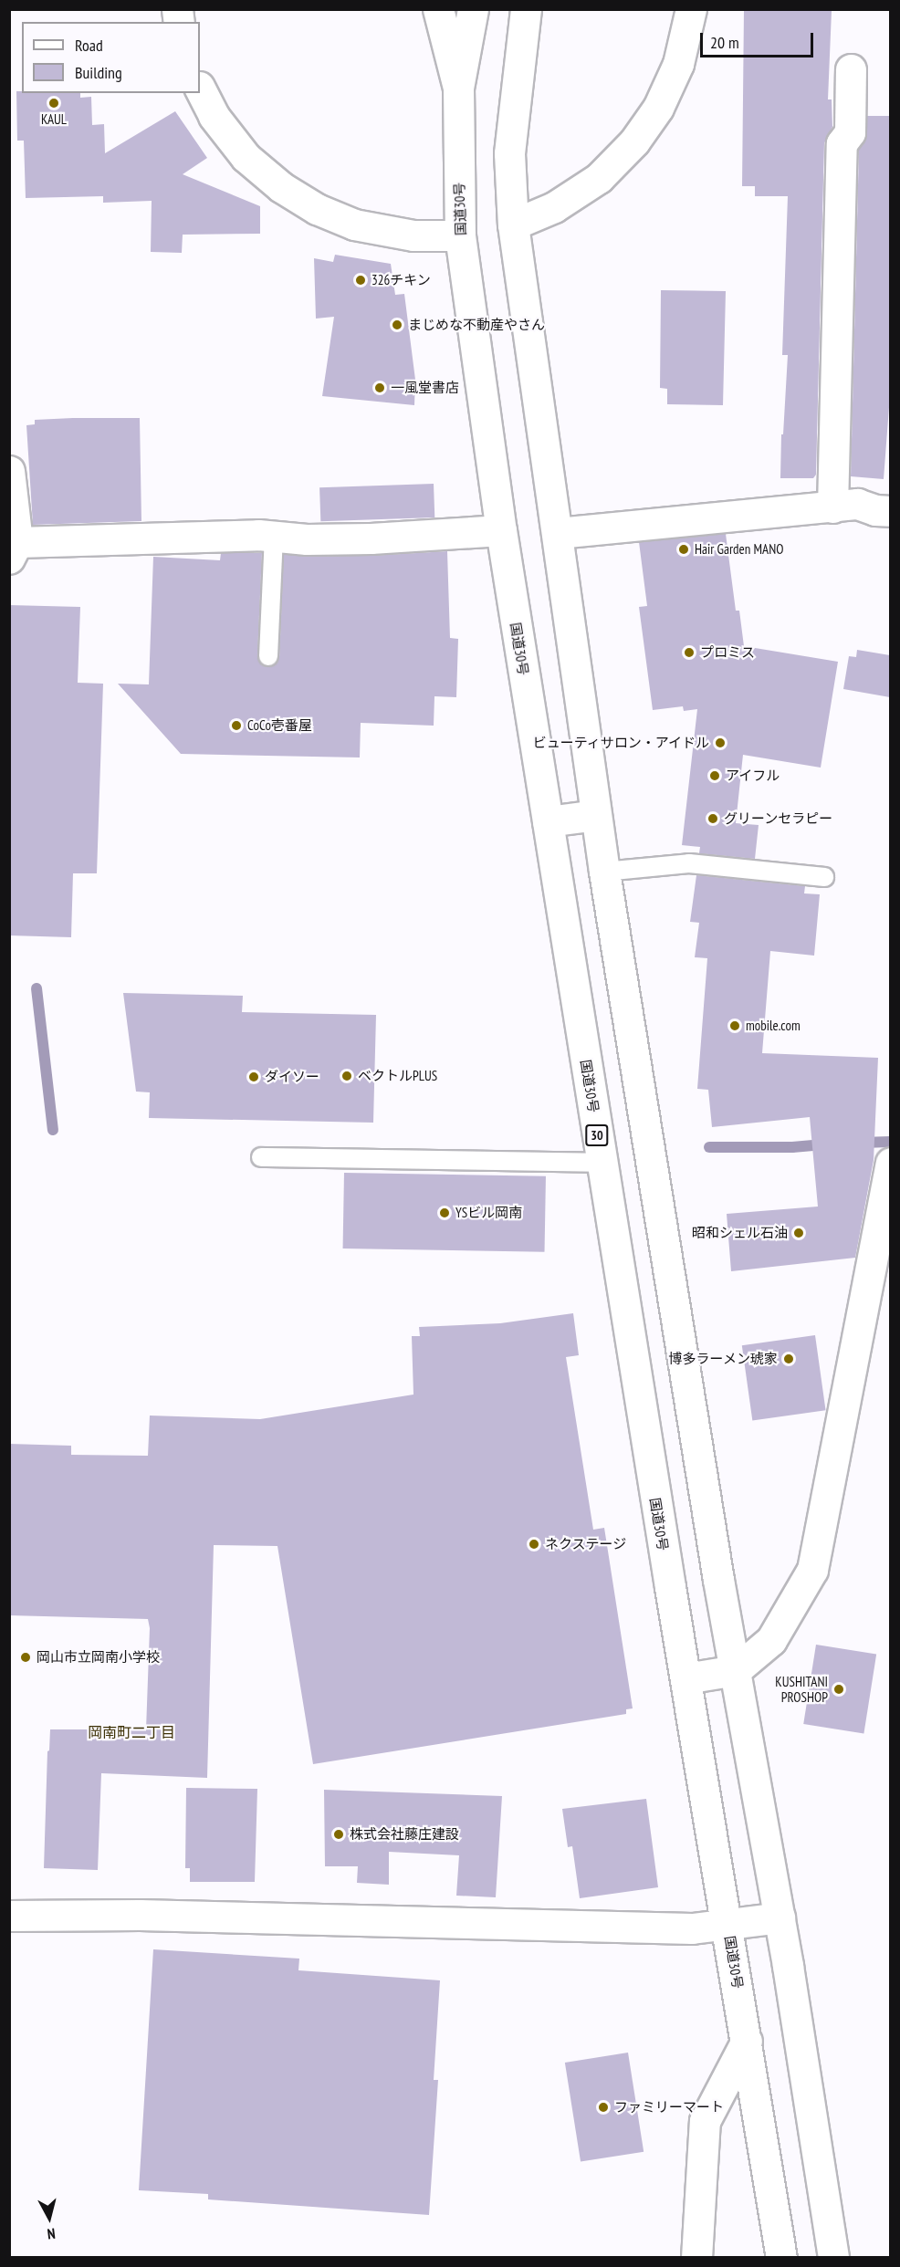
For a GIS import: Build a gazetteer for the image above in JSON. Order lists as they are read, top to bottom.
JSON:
{
  "streets": {
    "main road": ["国道30号", "30"]
  },
  "districts": ["岡南町二丁目"],
  "places": [
    "KAUL",
    "326チキン",
    "まじめな不動産やさん",
    "一風堂書店",
    "Hair Garden MANO",
    "プロミス",
    "CoCo壱番屋",
    "ビューティサロン・アイドル",
    "アイフル",
    "グリーンセラピー",
    "mobile.com",
    "ベクトルPLUS",
    "ダイソー",
    "YSビル岡南",
    "昭和シェル石油",
    "博多ラーメン琥家",
    "ネクステージ",
    "岡山市立岡南小学校",
    "KUSHITANI PROSHOP",
    "株式会社藤庄建設",
    "ファミリーマート"
  ],
  "legend": ["Road", "Building"],
  "scale_bar": "20 m",
  "north": "bottom"
}
